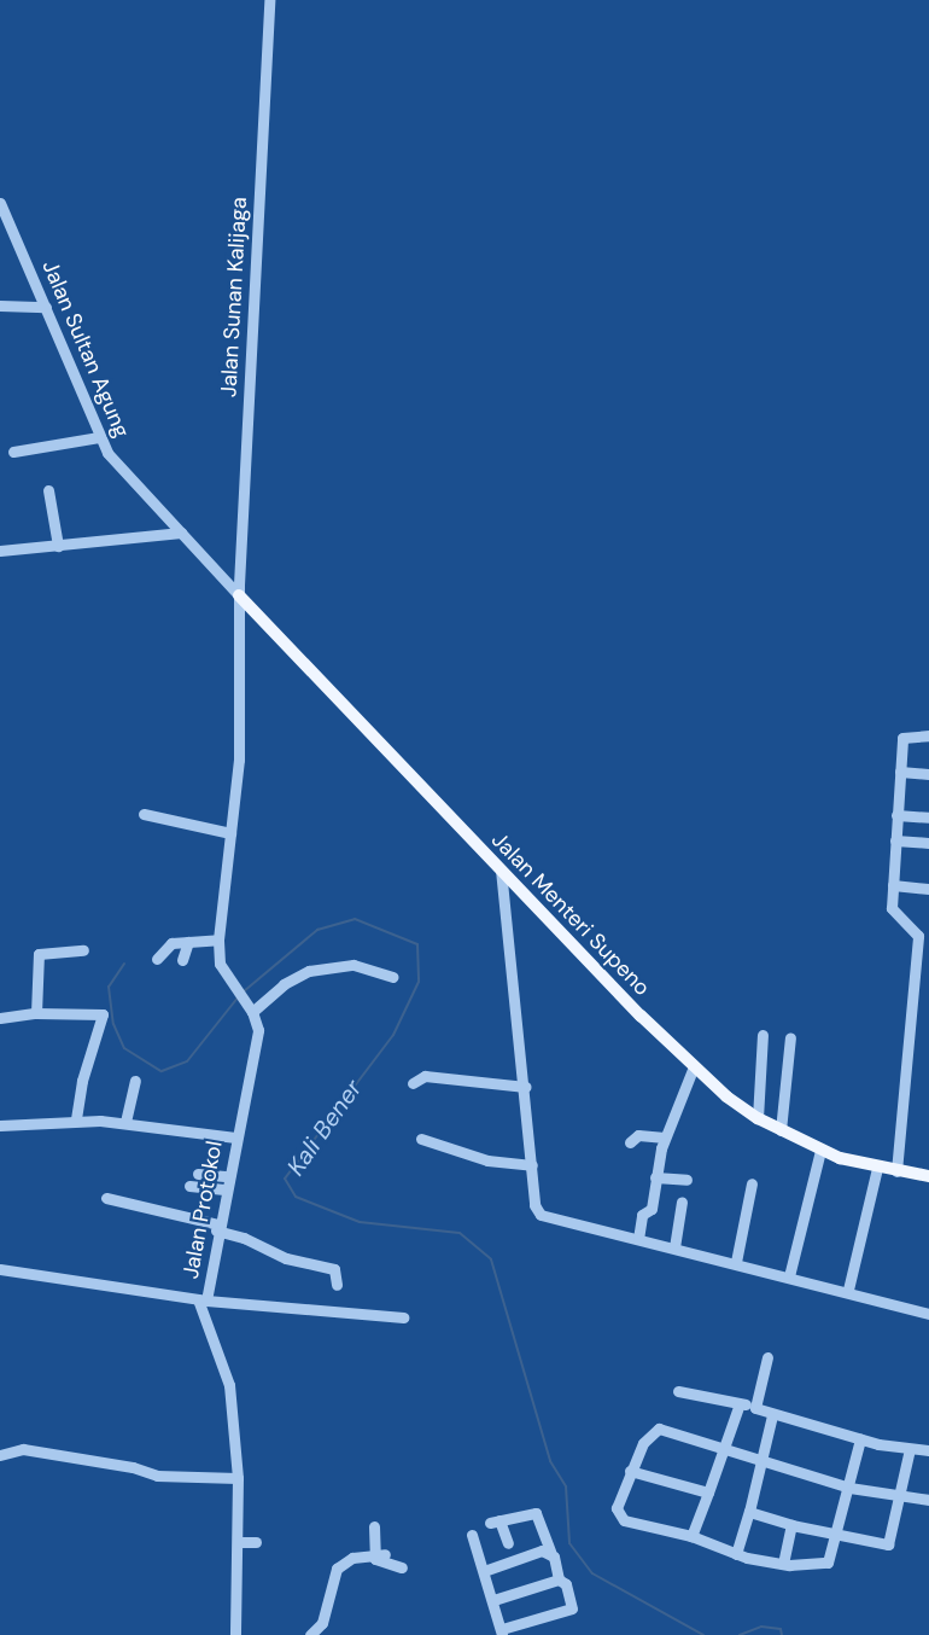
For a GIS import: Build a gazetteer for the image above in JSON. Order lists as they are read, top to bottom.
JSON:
{
  "streets": {
    "main road": ["Jalan Menteri Supeno"],
    "street": ["Jalan Sunan Kalijaga", "Jalan Sultan Agung", "Jalan Protokol"]
  },
  "crossings": [
    ["Jalan Sunan Kalijaga", "Jalan Sultan Agung"],
    ["Jalan Sunan Kalijaga", "Jalan Menteri Supeno"],
    ["Jalan Sunan Kalijaga", "Jalan Protokol"],
    ["Jalan Sultan Agung", "Jalan Menteri Supeno"]
  ],
  "water": ["Kali Bener"]
}
